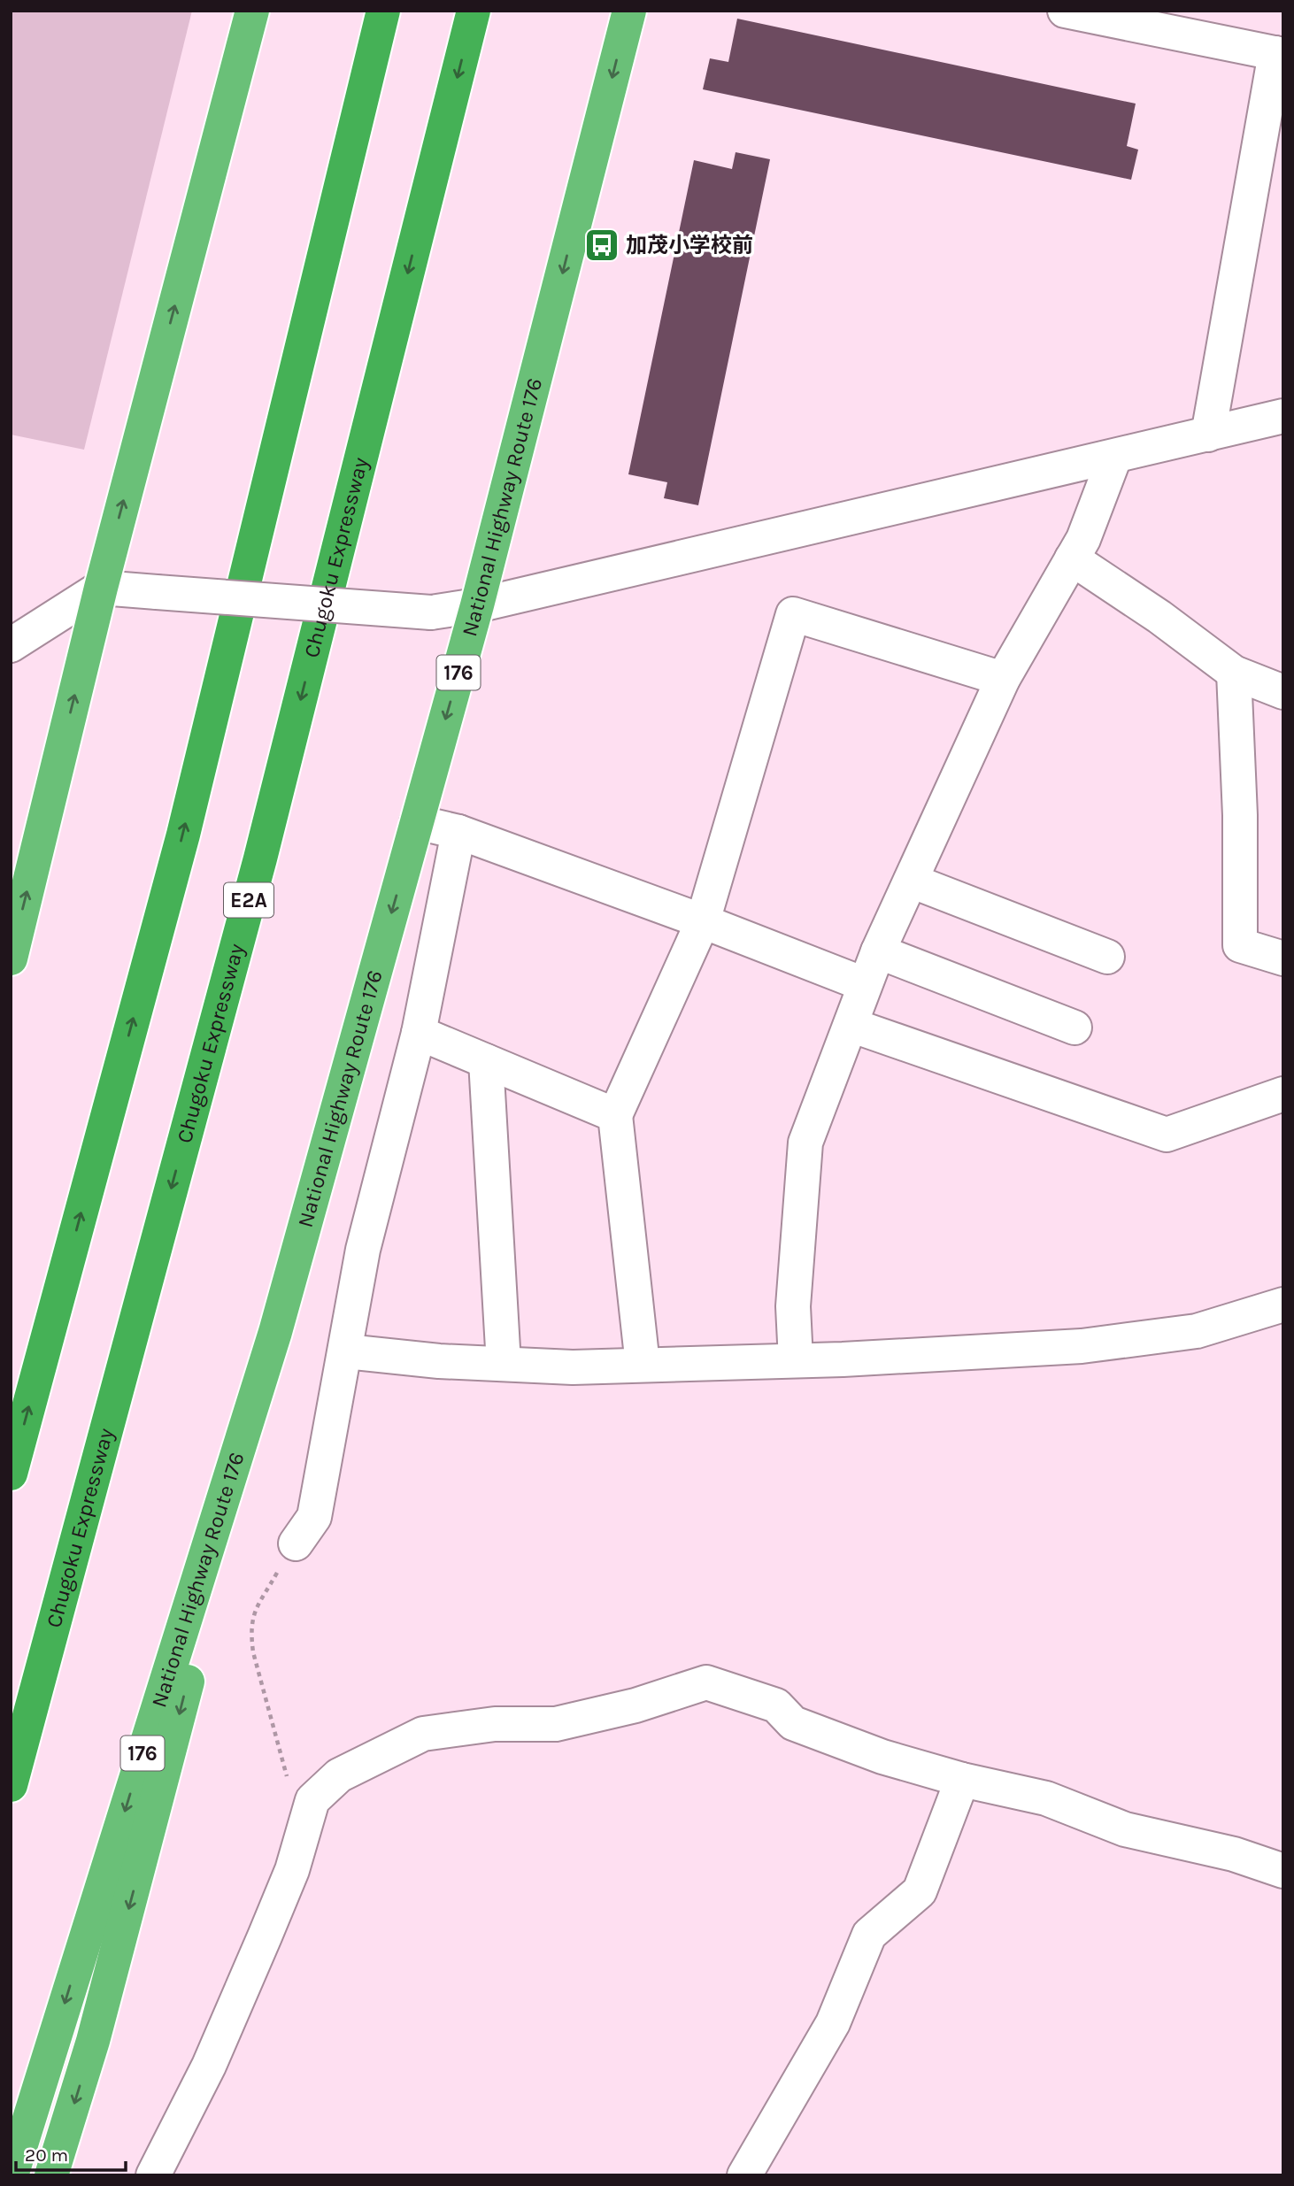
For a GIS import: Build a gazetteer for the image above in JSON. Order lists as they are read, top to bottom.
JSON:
{
  "streets": {
    "highway": [
      "National Highway Route 176",
      "Chugoku Expressway",
      "176",
      "E2A"
    ]
  },
  "places": {
    "bus stop": ["加茂小学校前"]
  },
  "scale_bar": "20 m"
}
